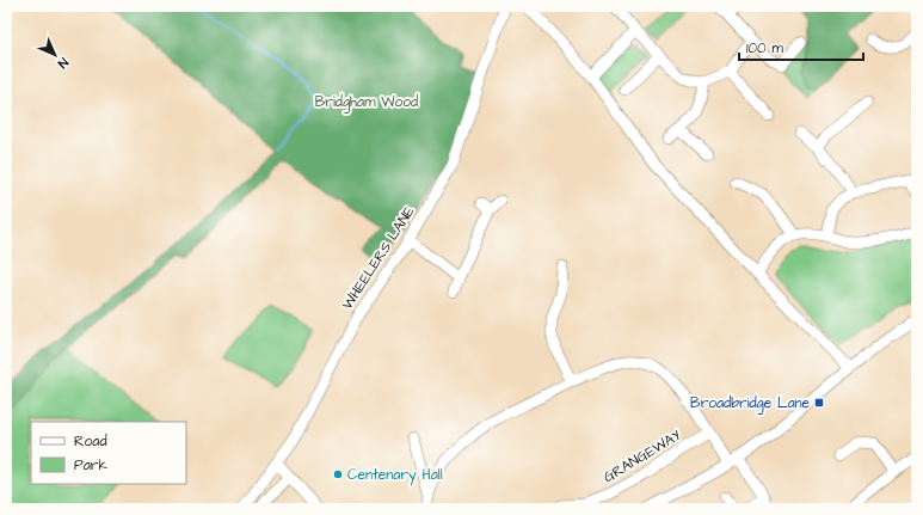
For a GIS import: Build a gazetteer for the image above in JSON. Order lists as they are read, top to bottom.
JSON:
{
  "streets": {
    "street": ["WHEELERS LANE", "GRANGEWAY"]
  },
  "parks": ["Bridgham Wood"],
  "places": {
    "transit": ["Broadbridge Lane"],
    "other": ["Centenary Hall"]
  },
  "legend": ["Road", "Park"],
  "scale_bar": "100 m",
  "north": "bottom right"
}
